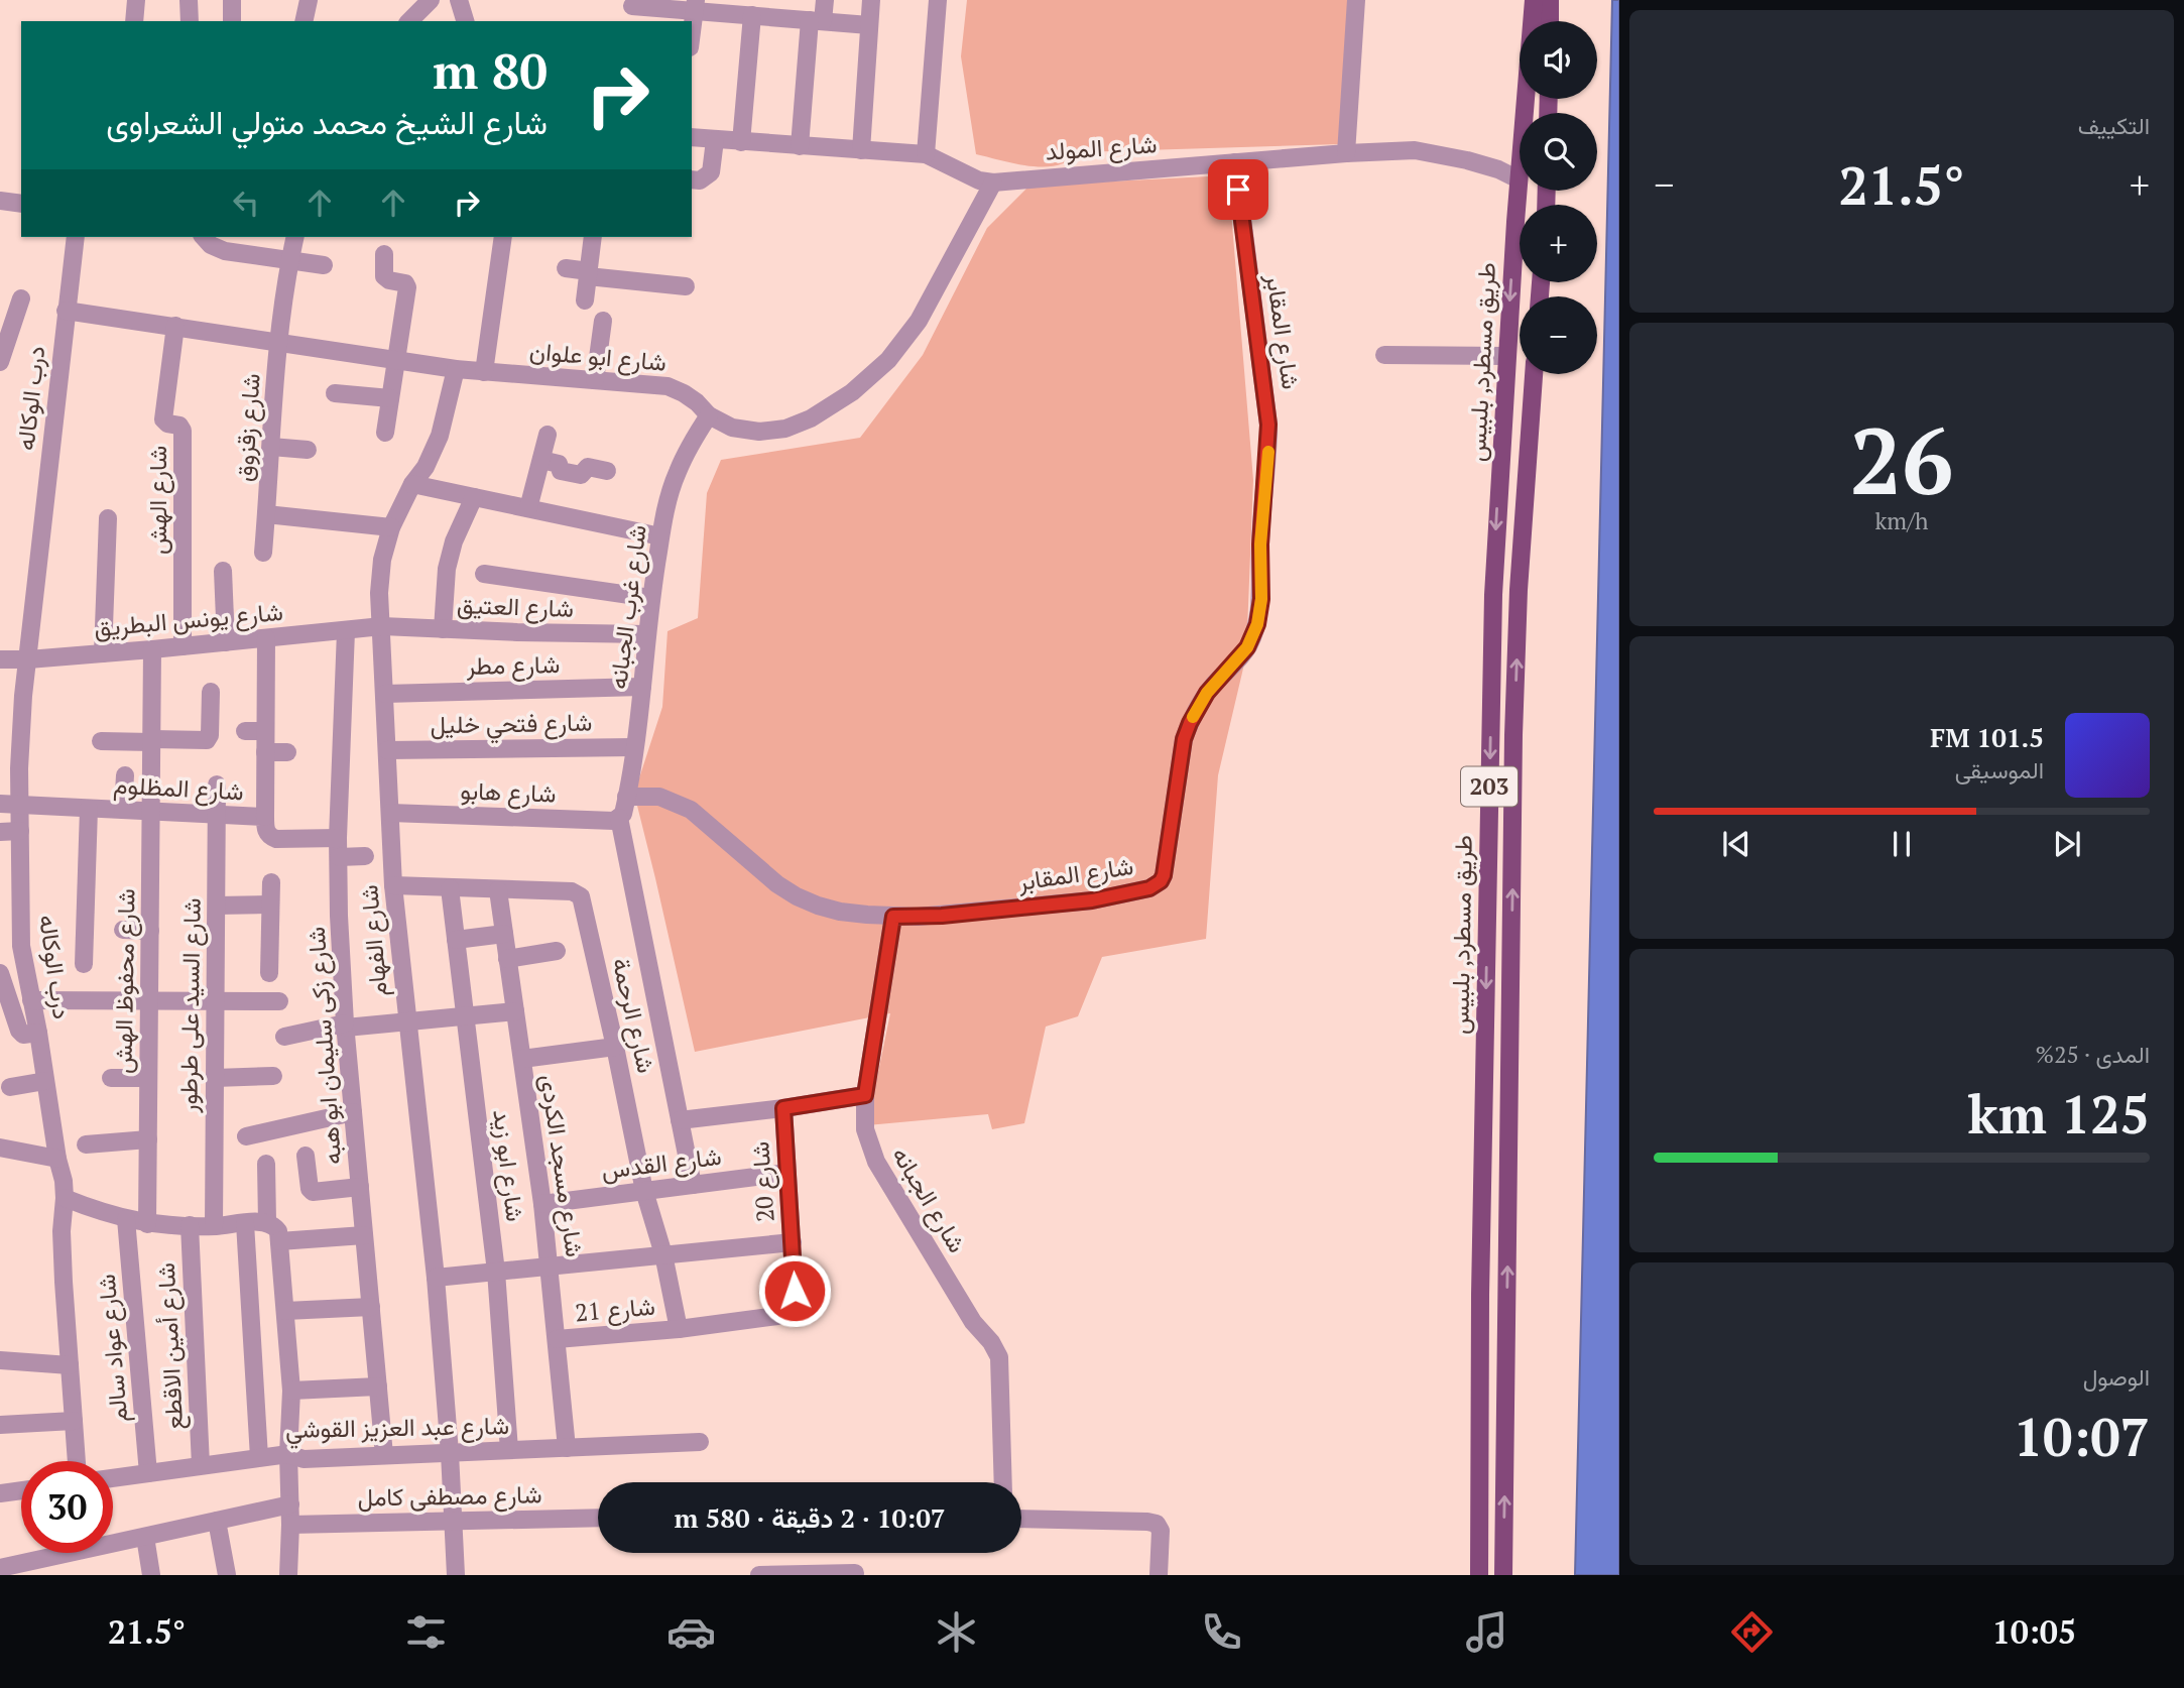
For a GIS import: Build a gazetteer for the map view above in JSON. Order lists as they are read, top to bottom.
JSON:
{
  "streets": {
    "main road": ["طريق مسطرد, بلبيس", "203"],
    "street": [
      "شارع المولد",
      "شارع المقابر",
      "شارع ابو علوان",
      "درب الوكاله",
      "شارع زقزوق",
      "شارع الهش",
      "شارع العتيق",
      "شارع غرب الجبانه",
      "شارع يونس البطريق",
      "شارع مطر",
      "شارع فتحي خليل",
      "شارع المظلوم",
      "شارع هابو",
      "شارع الفهام",
      "شارع محفوظ الهش",
      "شارع السيد على طرطور",
      "شارع الرحمة",
      "شارع زكى سليمان ابو هبه",
      "شارع القدس",
      "شارع ابو زيد",
      "شارع مسجد الكردى",
      "شارع 20",
      "شارع الجبانه",
      "شارع 21",
      "شارع أمين الاقطع",
      "شارع عواد سالم",
      "شارع عبد العزيز القوشي",
      "شارع مصطفى كامل"
    ]
  },
  "crossings": [
    ["شارع المولد", "شارع المقابر"],
    ["شارع المولد", "شارع ابو علوان"],
    ["شارع المولد", "طريق مسطرد, بلبيس"],
    ["شارع المقابر", "شارع غرب الجبانه"],
    ["شارع المقابر", "شارع هابو"],
    ["شارع المقابر", "شارع الجبانه"],
    ["شارع ابو علوان", "درب الوكاله"],
    ["شارع ابو علوان", "شارع زقزوق"],
    ["شارع ابو علوان", "شارع الهش"],
    ["شارع ابو علوان", "شارع غرب الجبانه"],
    ["شارع ابو علوان", "شارع الفهام"],
    ["درب الوكاله", "شارع يونس البطريق"],
    ["درب الوكاله", "شارع المظلوم"],
    ["شارع زقزوق", "شارع الفهام"],
    ["شارع الهش", "شارع يونس البطريق"],
    ["شارع العتيق", "شارع غرب الجبانه"],
    ["شارع العتيق", "شارع يونس البطريق"],
    ["شارع العتيق", "شارع الفهام"],
    ["شارع غرب الجبانه", "شارع مطر"],
    ["شارع غرب الجبانه", "شارع فتحي خليل"],
    ["شارع غرب الجبانه", "شارع هابو"],
    ["شارع غرب الجبانه", "شارع القدس"],
    ["شارع يونس البطريق", "شارع الفهام"],
    ["شارع يونس البطريق", "شارع محفوظ الهش"],
    ["شارع يونس البطريق", "شارع زكى سليمان ابو هبه"],
    ["شارع مطر", "شارع الفهام"],
    ["شارع فتحي خليل", "شارع الفهام"],
    ["شارع المظلوم", "شارع محفوظ الهش"],
    ["شارع المظلوم", "شارع السيد على طرطور"],
    ["شارع المظلوم", "شارع زكى سليمان ابو هبه"],
    ["شارع هابو", "شارع الفهام"],
    ["شارع الفهام", "شارع الرحمة"],
    ["شارع الفهام", "شارع عبد العزيز القوشي"],
    ["شارع الفهام", "شارع مصطفى كامل"],
    ["شارع الرحمة", "شارع القدس"],
    ["شارع الرحمة", "شارع ابو زيد"],
    ["شارع الرحمة", "شارع مسجد الكردى"],
    ["شارع الرحمة", "شارع 20"],
    ["شارع الرحمة", "شارع 21"],
    ["شارع زكى سليمان ابو هبه", "شارع عبد العزيز القوشي"],
    ["شارع القدس", "شارع مسجد الكردى"],
    ["شارع القدس", "شارع 20"],
    ["شارع ابو زيد", "شارع عبد العزيز القوشي"],
    ["شارع مسجد الكردى", "شارع 21"],
    ["شارع مسجد الكردى", "شارع عبد العزيز القوشي"],
    ["شارع 20", "شارع 21"],
    ["شارع أمين الاقطع", "شارع عبد العزيز القوشي"],
    ["شارع عواد سالم", "شارع عبد العزيز القوشي"]
  ],
  "page": {
    "tile": [
      "التكييف",
      ["26", "km/h"],
      ["المدى · 25%", "125 km"],
      ["الوصول", "10:07"]
    ],
    "map_buttons": ["+", "−"],
    "turn": ["80 m", "شارع الشيخ محمد متولي الشعراوى"],
    "heat": ["−", "21.5°", "+"],
    "song": ["101.5 FM", "الموسيقى"],
    "limit": "30",
    "trip": "10:07 · 2 دقيقة · 580 m",
    "tabs": ["10:05", "21.5°"]
  }
}
